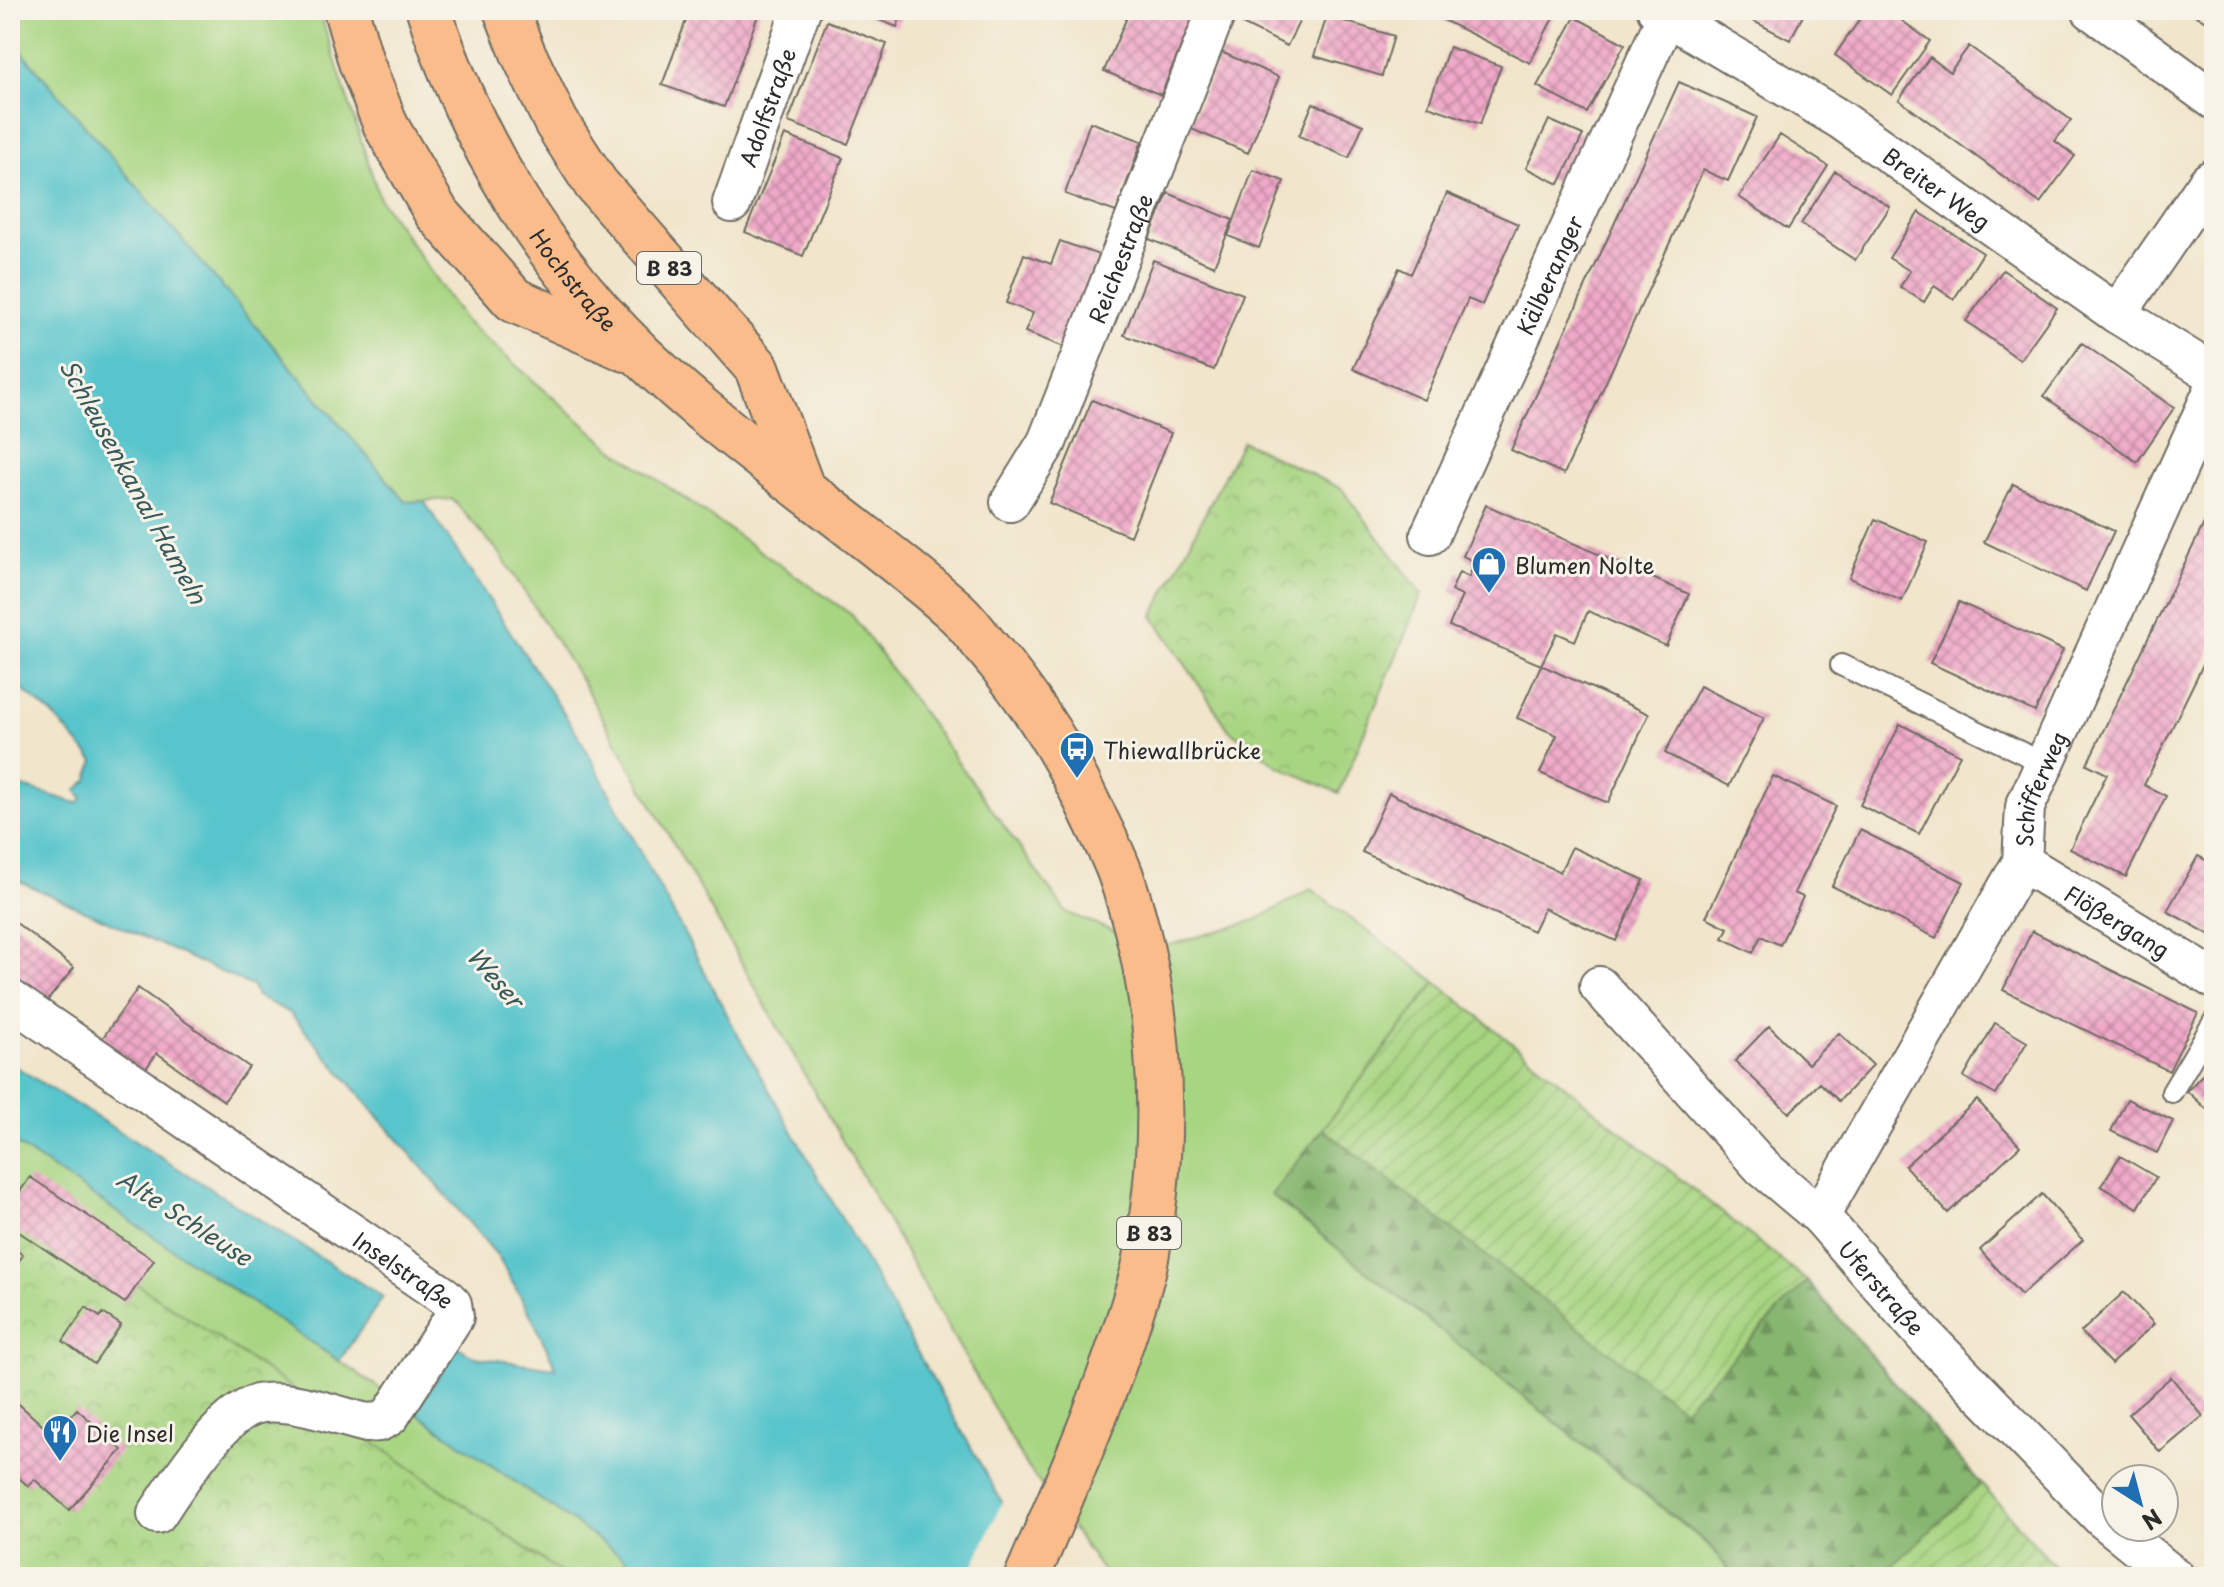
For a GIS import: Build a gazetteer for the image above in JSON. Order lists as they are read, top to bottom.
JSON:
{
  "streets": {
    "main road": ["B 83", "Hochstraße"],
    "street": [
      "Adolfstraße",
      "Breiter Weg",
      "Reichestraße",
      "Kälberanger",
      "Schifferweg",
      "Flößergang",
      "Inselstraße",
      "Uferstraße"
    ]
  },
  "crossings": [
    ["Breiter Weg", "Kälberanger"],
    ["B 83", "Hochstraße"],
    ["Schifferweg", "Flößergang"],
    ["Schifferweg", "Uferstraße"]
  ],
  "water": ["Schleusenkanal Hameln", "Weser", "Alte Schleuse"],
  "places": {
    "shop": ["Blumen Nolte"],
    "bus stop": ["Thiewallbrücke"],
    "restaurant": ["Die Insel"]
  },
  "north": "bottom right"
}
